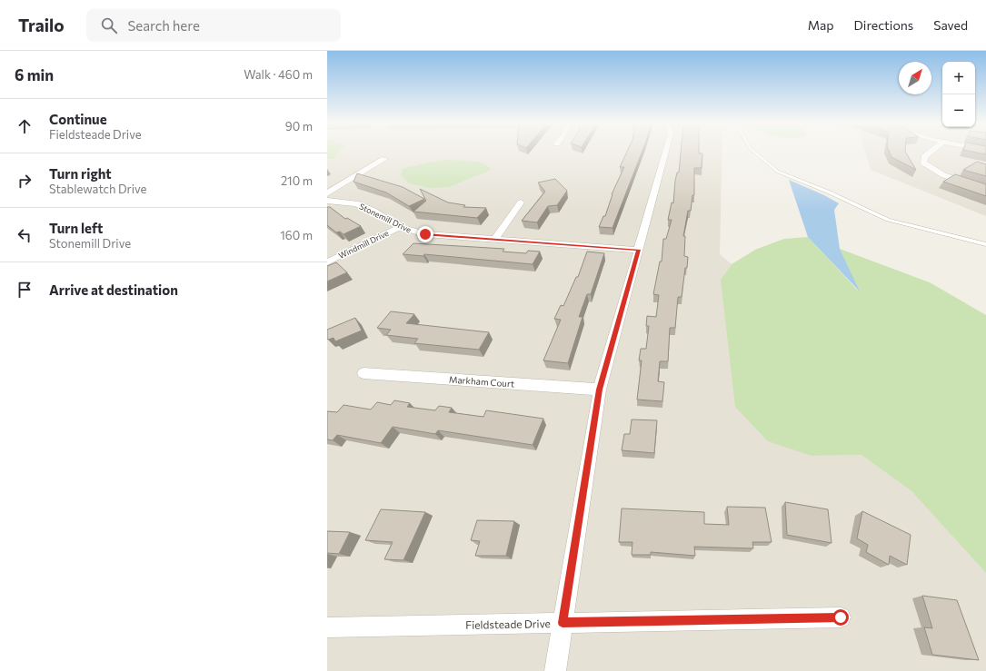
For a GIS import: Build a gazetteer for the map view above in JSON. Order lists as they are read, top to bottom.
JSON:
{
  "streets": {
    "street": [
      "Stonemill Drive",
      "Windmill Drive",
      "Markham Court",
      "Fieldsteade Drive"
    ]
  },
  "crossings": [
    ["Stonemill Drive", "Windmill Drive"]
  ],
  "north": "top right",
  "page": {
    "header": "Trailo",
    "search": "Search here",
    "nav": ["Map", "Directions", "Saved"],
    "heading": ["6 min", "Walk · 460 m"],
    "map_buttons": ["+", "−"],
    "list": [
      ["Continue", "Fieldsteade Drive", "90 m"],
      ["Turn right", "Stablewatch Drive", "210 m"],
      ["Turn left", "Stonemill Drive", "160 m"],
      "Arrive at destination"
    ]
  }
}
